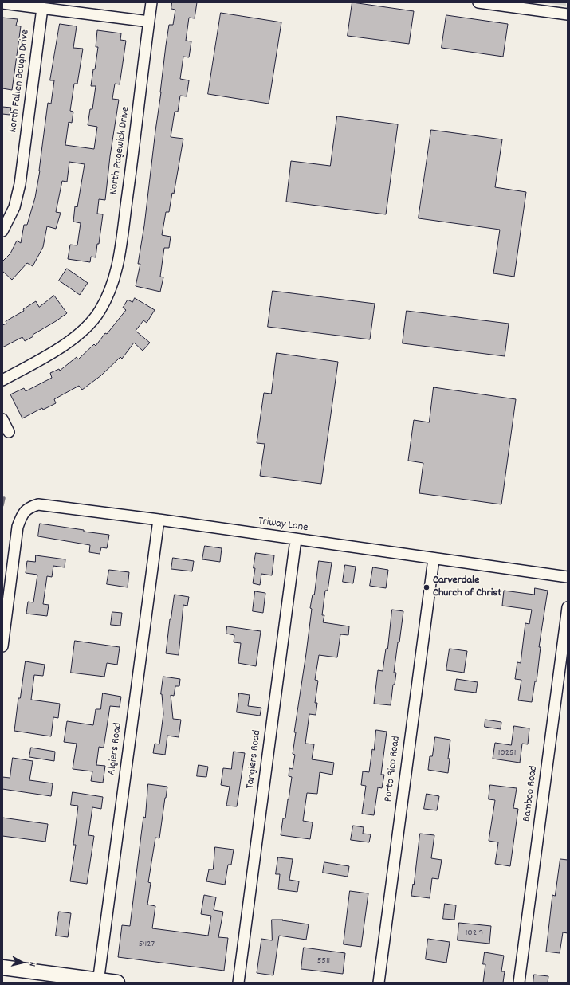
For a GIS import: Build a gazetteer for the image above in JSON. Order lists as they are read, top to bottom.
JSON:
{
  "streets": {
    "street": [
      "North Fallen Bough Drive",
      "North Pagewick Drive",
      "Triway Lane",
      "Algiers Road",
      "Tangiers Road",
      "Porto Rico Road",
      "Bamboo Road"
    ]
  },
  "crossings": [
    ["Triway Lane", "Algiers Road"],
    ["Triway Lane", "Tangiers Road"],
    ["Triway Lane", "Porto Rico Road"]
  ],
  "places": ["Carverdale Church of Christ"],
  "house_numbers": [
    "10251",
    "10219",
    "5427",
    "5511"
  ],
  "north": "right"
}
